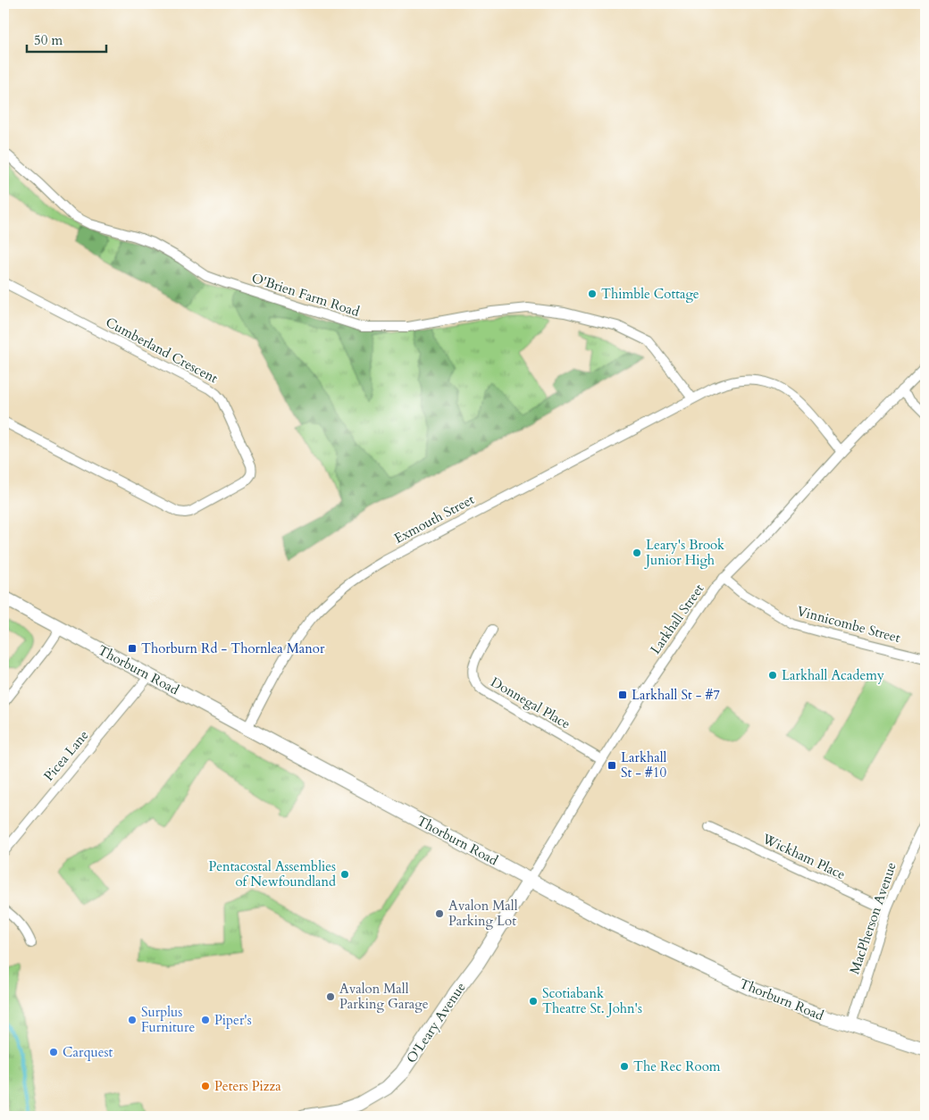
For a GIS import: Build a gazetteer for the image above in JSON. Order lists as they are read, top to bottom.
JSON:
{
  "streets": {
    "main road": ["Thorburn Road", "O'Leary Avenue"],
    "street": [
      "O'Brien Farm Road",
      "Cumberland Crescent",
      "Exmouth Street",
      "Larkhall Street",
      "Vinnicombe Street",
      "Donnegal Place",
      "Picea Lane",
      "Wickham Place",
      "MacPherson Avenue"
    ]
  },
  "crossings": [
    ["O'Brien Farm Road", "Exmouth Street"],
    ["Exmouth Street", "Larkhall Street"],
    ["Exmouth Street", "Thorburn Road"],
    ["Larkhall Street", "Vinnicombe Street"],
    ["Larkhall Street", "Thorburn Road"],
    ["Larkhall Street", "Donnegal Place"],
    ["Larkhall Street", "O'Leary Avenue"],
    ["Thorburn Road", "Picea Lane"],
    ["Thorburn Road", "MacPherson Avenue"],
    ["Thorburn Road", "O'Leary Avenue"],
    ["Wickham Place", "MacPherson Avenue"]
  ],
  "places": {
    "other": [
      "Thimble Cottage",
      "Leary's Brook Junior High",
      "Larkhall Academy",
      "Pentacostal Assemblies of Newfoundland",
      "Avalon Mall Parking Lot",
      "Avalon Mall Parking Garage",
      "Scotiabank Theatre St. John's",
      "Surplus Furniture",
      "Piper's",
      "Carquest",
      "The Rec Room",
      "Peters Pizza"
    ],
    "transit": ["Thorburn Rd - Thornlea Manor", "Larkhall St - #7", "Larkhall St - #10"]
  },
  "scale_bar": "50 m"
}
